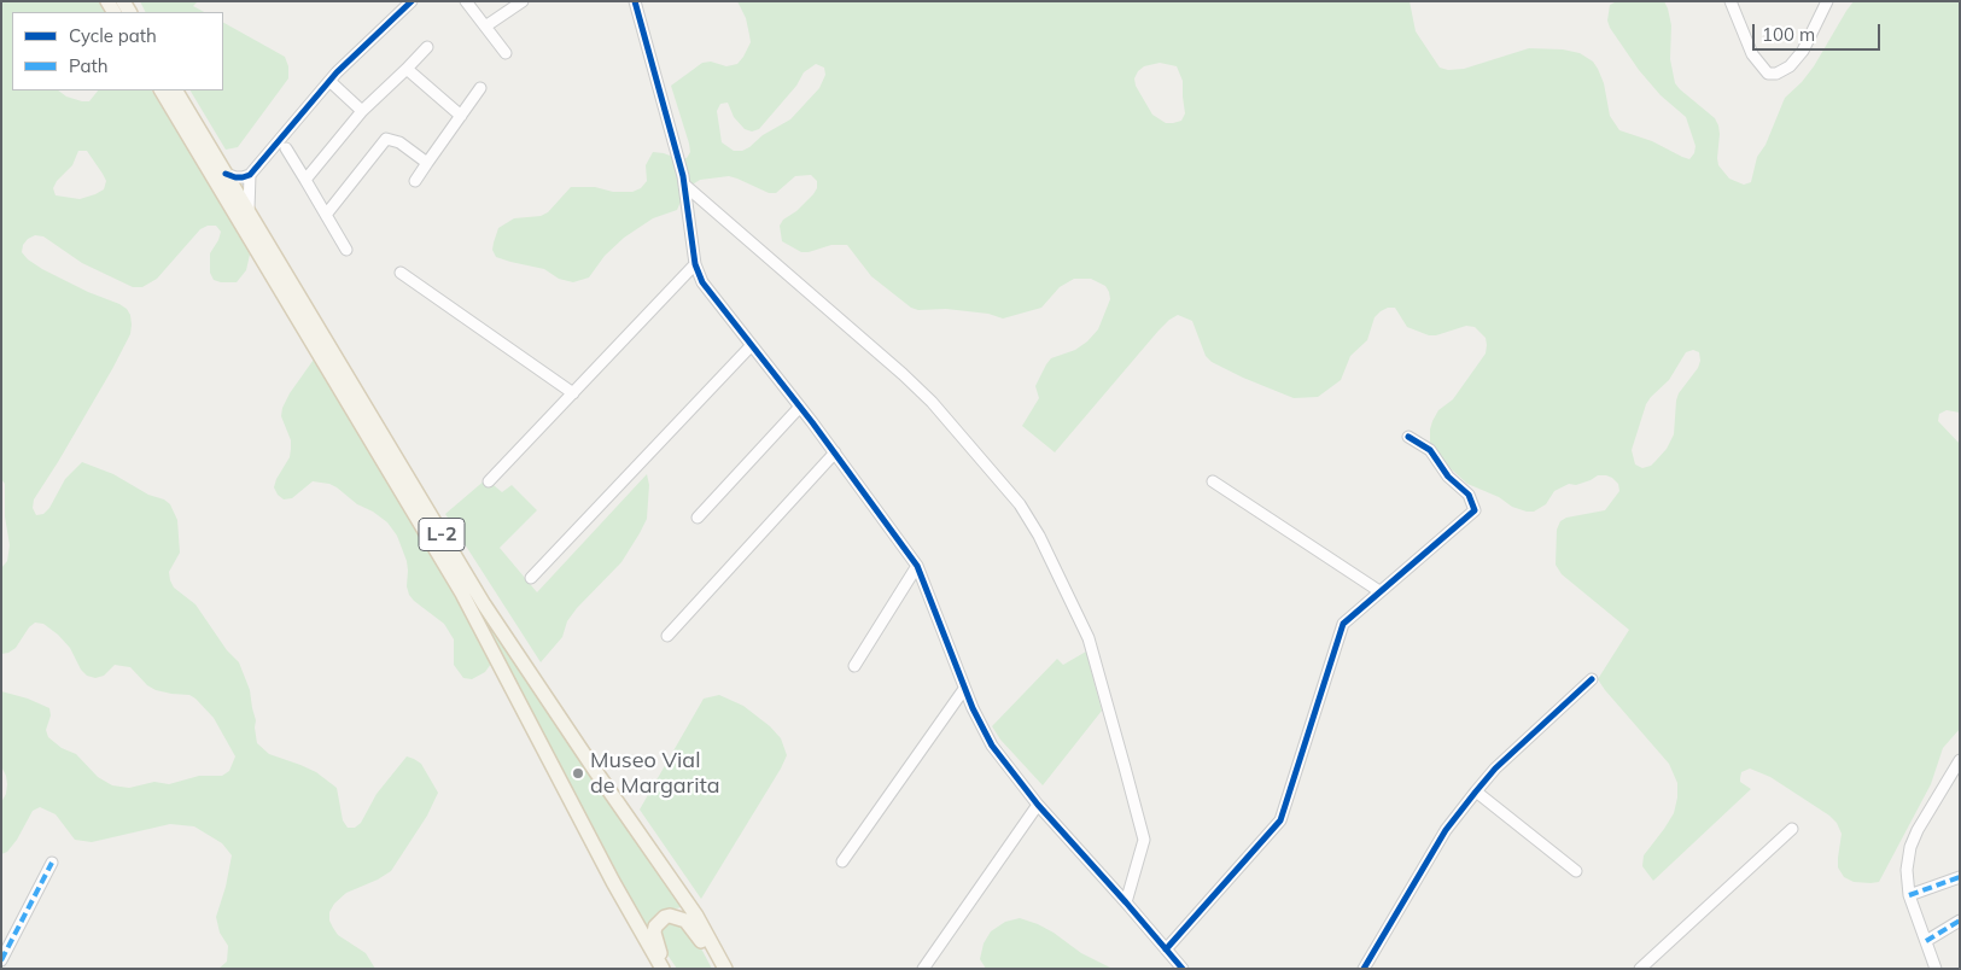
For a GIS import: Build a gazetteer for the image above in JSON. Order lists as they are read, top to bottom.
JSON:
{
  "streets": {
    "main road": ["L-2"]
  },
  "places": ["Museo Vial de Margarita"],
  "legend": ["Cycle path", "Path"],
  "scale_bar": "100 m"
}
